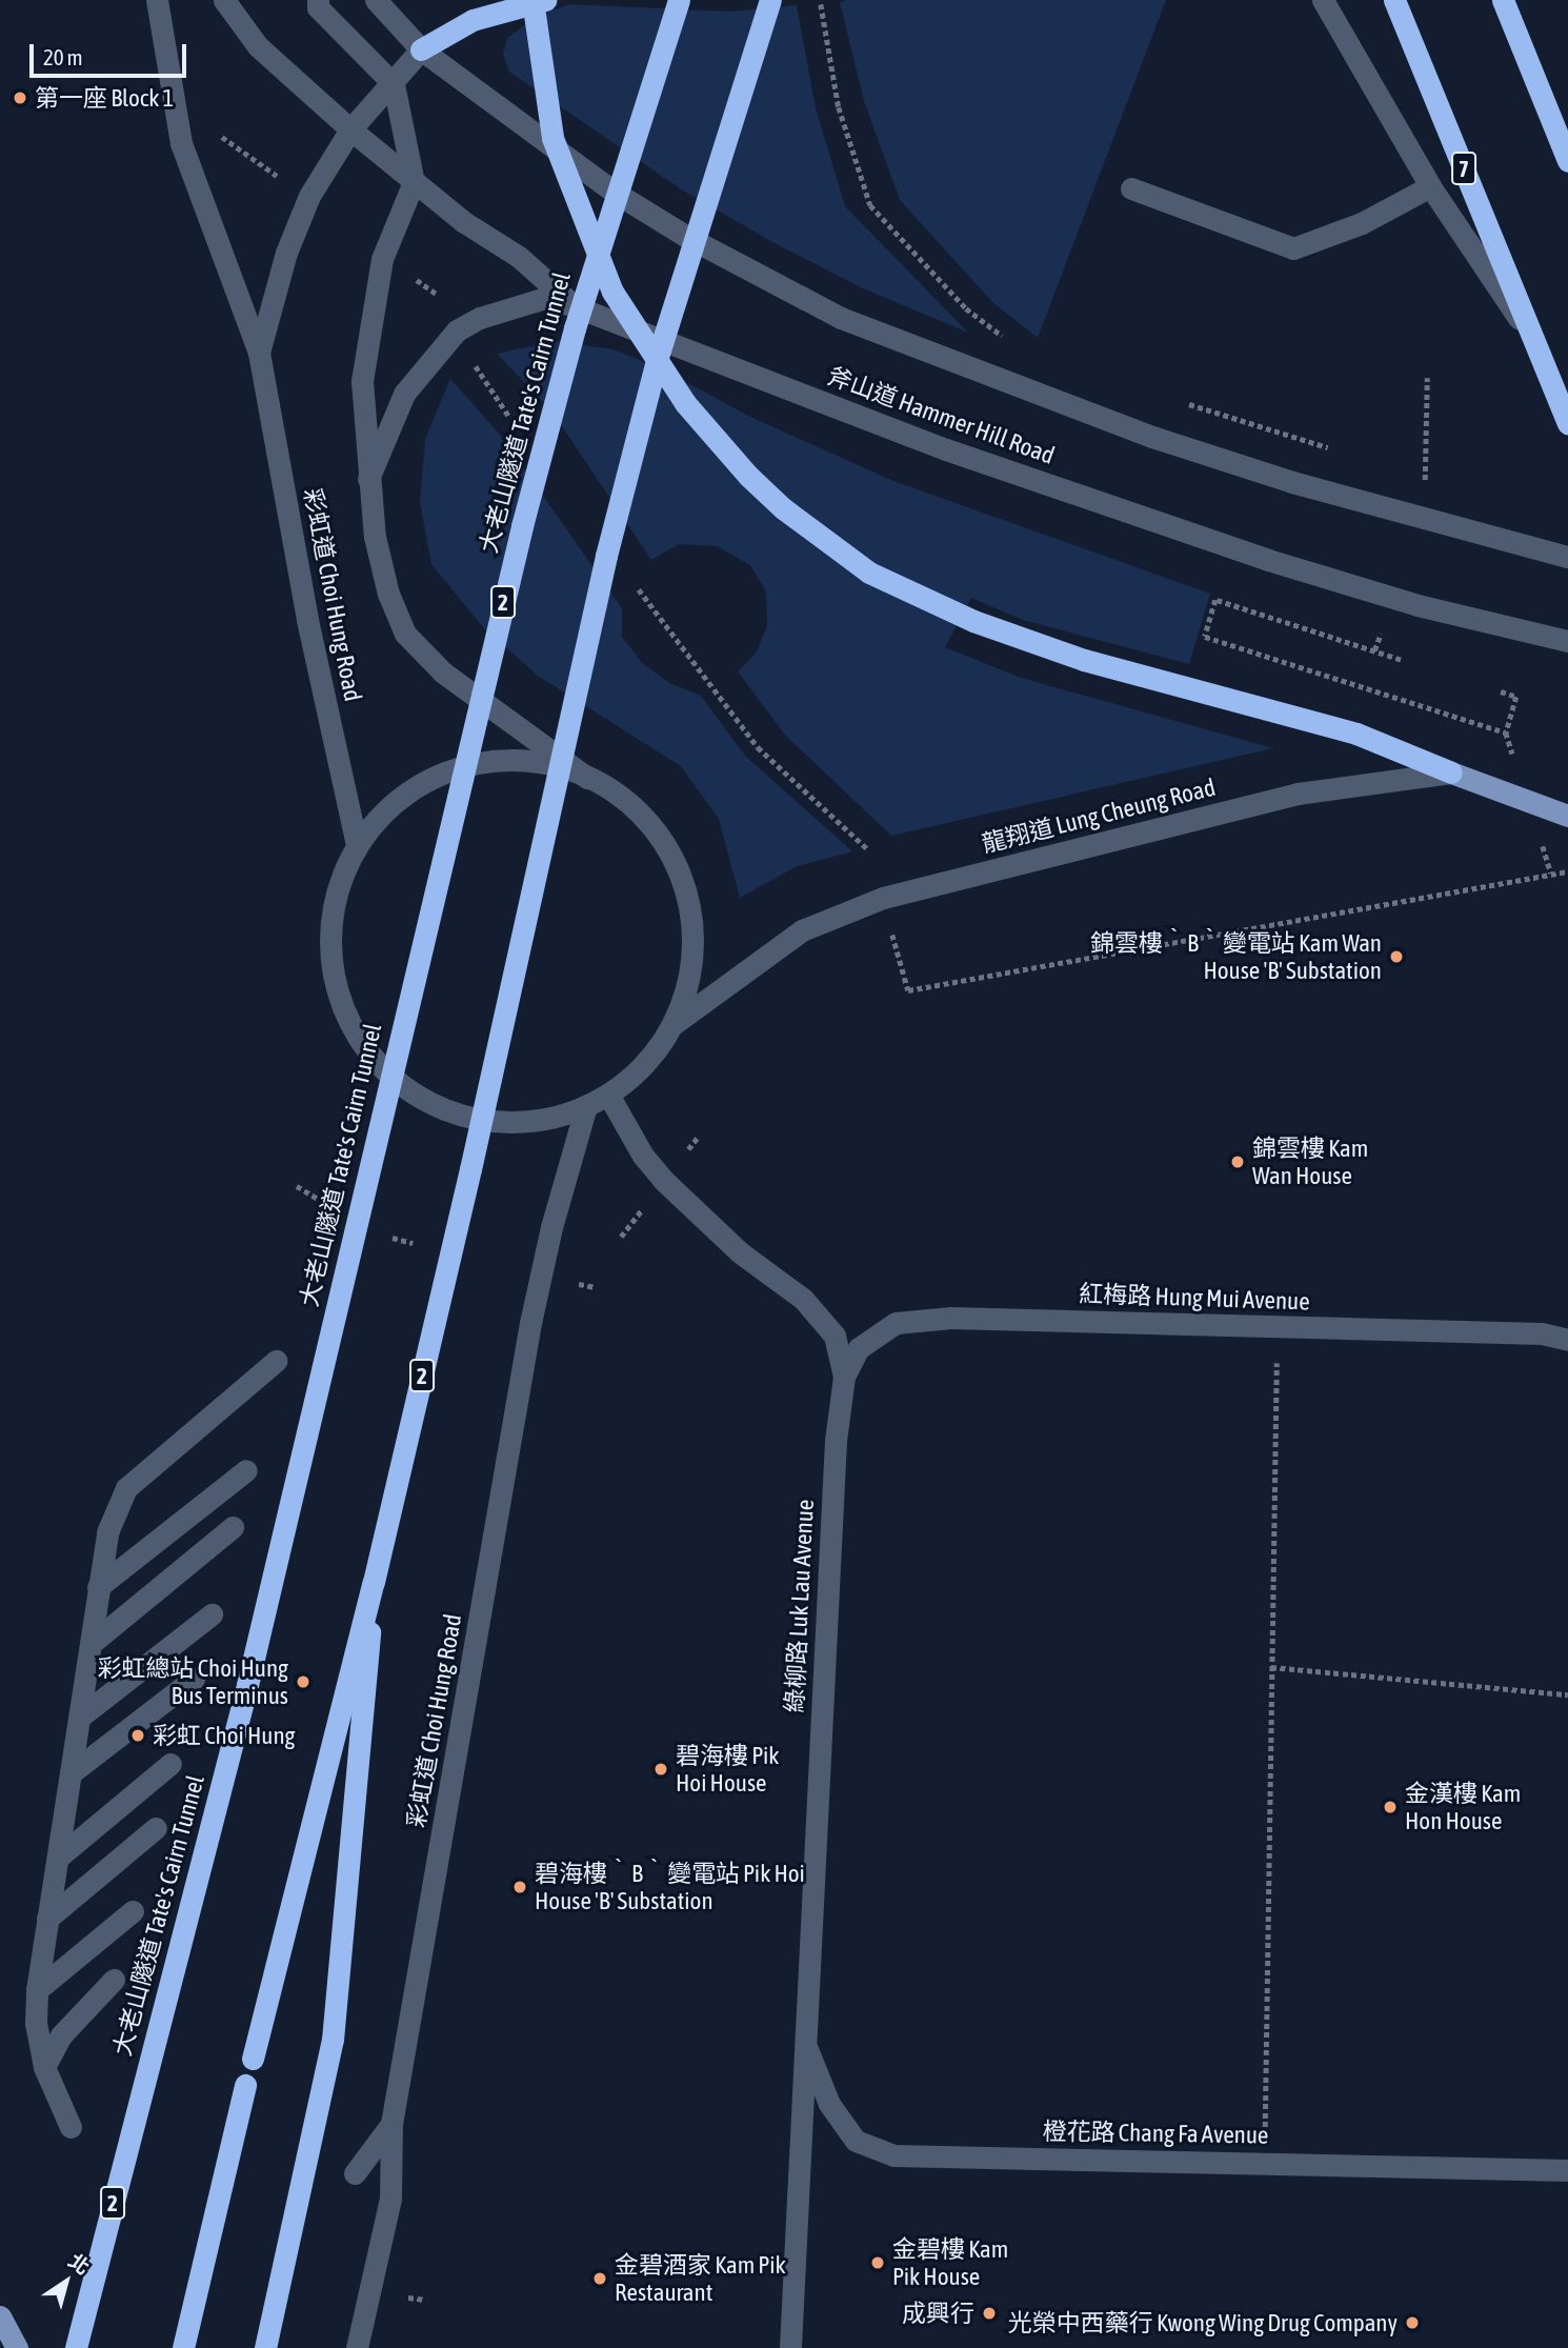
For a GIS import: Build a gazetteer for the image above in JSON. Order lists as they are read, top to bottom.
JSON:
{
  "streets": {
    "highway": ["7", "大老山隧道 Tate's Cairn Tunnel", "2"],
    "main road": [
      "斧山道 Hammer Hill Road",
      "彩虹道 Choi Hung Road",
      "龍翔道 Lung Cheung Road",
      "紅梅路 Hung Mui Avenue",
      "綠柳路 Luk Lau Avenue",
      "橙花路 Chang Fa Avenue"
    ]
  },
  "crossings": [
    ["斧山道 Hammer Hill Road", "彩虹道 Choi Hung Road"],
    ["紅梅路 Hung Mui Avenue", "綠柳路 Luk Lau Avenue"],
    ["綠柳路 Luk Lau Avenue", "橙花路 Chang Fa Avenue"]
  ],
  "places": [
    "第一座 Block 1",
    "錦雲樓‵B‵變電站 Kam Wan House 'B' Substation",
    "錦雲樓 Kam Wan House",
    "彩虹總站 Choi Hung Bus Terminus",
    "彩虹 Choi Hung",
    "碧海樓 Pik Hoi House",
    "金漢樓 Kam Hon House",
    "碧海樓‵B‵變電站 Pik Hoi House 'B' Substation",
    "金碧樓 Kam Pik House",
    "金碧酒家 Kam Pik Restaurant",
    "成興行",
    "光榮中西藥行 Kwong Wing Drug Company"
  ],
  "scale_bar": "20 m",
  "north": "top right"
}
